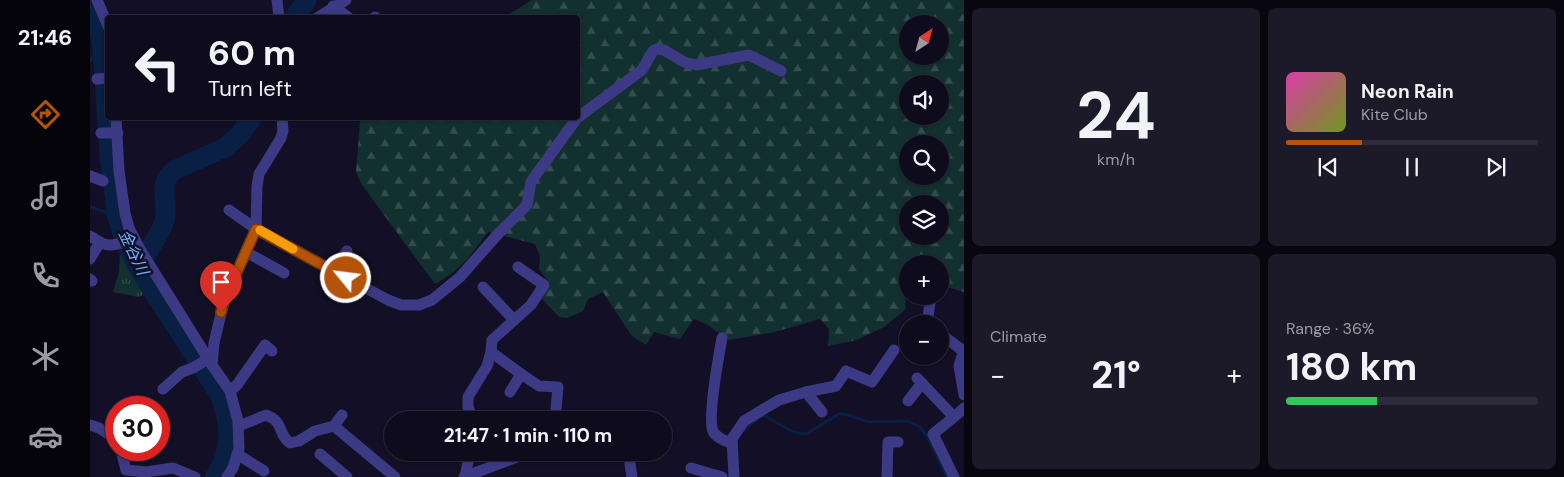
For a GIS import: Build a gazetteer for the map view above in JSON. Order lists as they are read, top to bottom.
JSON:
{
  "water": ["金谷川"],
  "north": "top right",
  "page": {
    "tabs": "21:46",
    "tile": [
      ["24", "km/h"],
      "Climate",
      ["Range · 36%", "180 km"]
    ],
    "map_buttons": ["+", "−"],
    "turn": ["60 m", "Turn left"],
    "song": ["Neon Rain", "Kite Club"],
    "heat": ["−", "21°", "+"],
    "limit": "30",
    "trip": "21:47 · 1 min · 110 m"
  }
}
